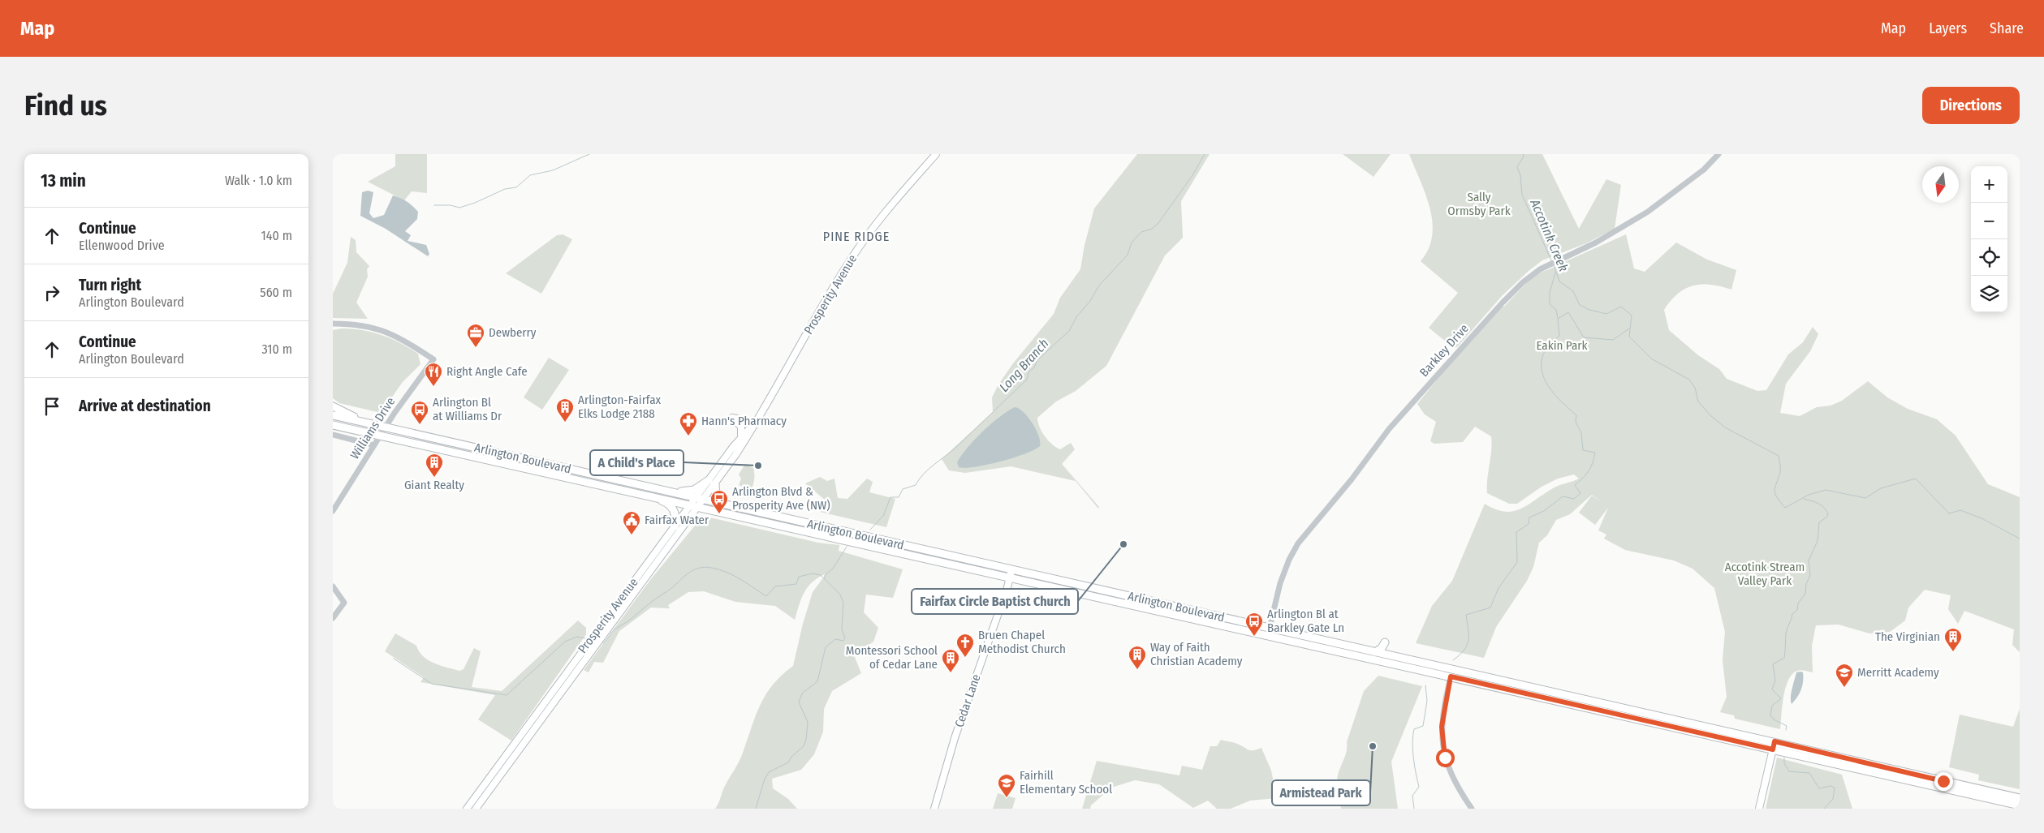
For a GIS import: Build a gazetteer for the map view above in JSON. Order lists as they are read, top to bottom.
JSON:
{
  "streets": {
    "main road": ["Prosperity Avenue", "Arlington Boulevard", "Cedar Lane"],
    "street": ["Barkley Drive", "Williams Drive"]
  },
  "crossings": [
    ["Prosperity Avenue", "Arlington Boulevard"],
    ["Barkley Drive", "Arlington Boulevard"],
    ["Williams Drive", "Arlington Boulevard"],
    ["Arlington Boulevard", "Cedar Lane"]
  ],
  "districts": ["PINE RIDGE"],
  "water": ["Accotink Creek", "Long Branch"],
  "parks": ["Sally Ormsby Park", "Eakin Park", "Accotink Stream Valley Park"],
  "places": {
    "office": ["Dewberry"],
    "restaurant": ["Right Angle Cafe"],
    "building": [
      "Arlington-Fairfax Elks Lodge 2188",
      "Giant Realty",
      "The Virginian",
      "Way of Faith Christian Academy",
      "Montessori School of Cedar Lane"
    ],
    "bus stop": ["Arlington Bl at Williams Dr", "Arlington Blvd & Prosperity Ave (NW)", "Arlington Bl at Barkley Gate Ln"],
    "pharmacy": ["Hann's Pharmacy"],
    "other": ["A Child's Place", "Fairfax Circle Baptist Church", "Armistead Park"],
    "public building": ["Fairfax Water"],
    "church": ["Bruen Chapel Methodist Church"],
    "school or university": ["Merritt Academy", "Fairhill Elementary School"]
  },
  "north": "bottom",
  "page": {
    "header": "Map",
    "nav": ["Map", "Layers", "Share"],
    "buttons": "Directions",
    "title": "Find us",
    "heading": ["13 min", "Walk · 1.0 km"],
    "map_buttons": ["+", "−"],
    "list": [
      ["Continue", "Ellenwood Drive", "140 m"],
      ["Turn right", "Arlington Boulevard", "560 m"],
      ["Continue", "Arlington Boulevard", "310 m"],
      "Arrive at destination"
    ]
  }
}
